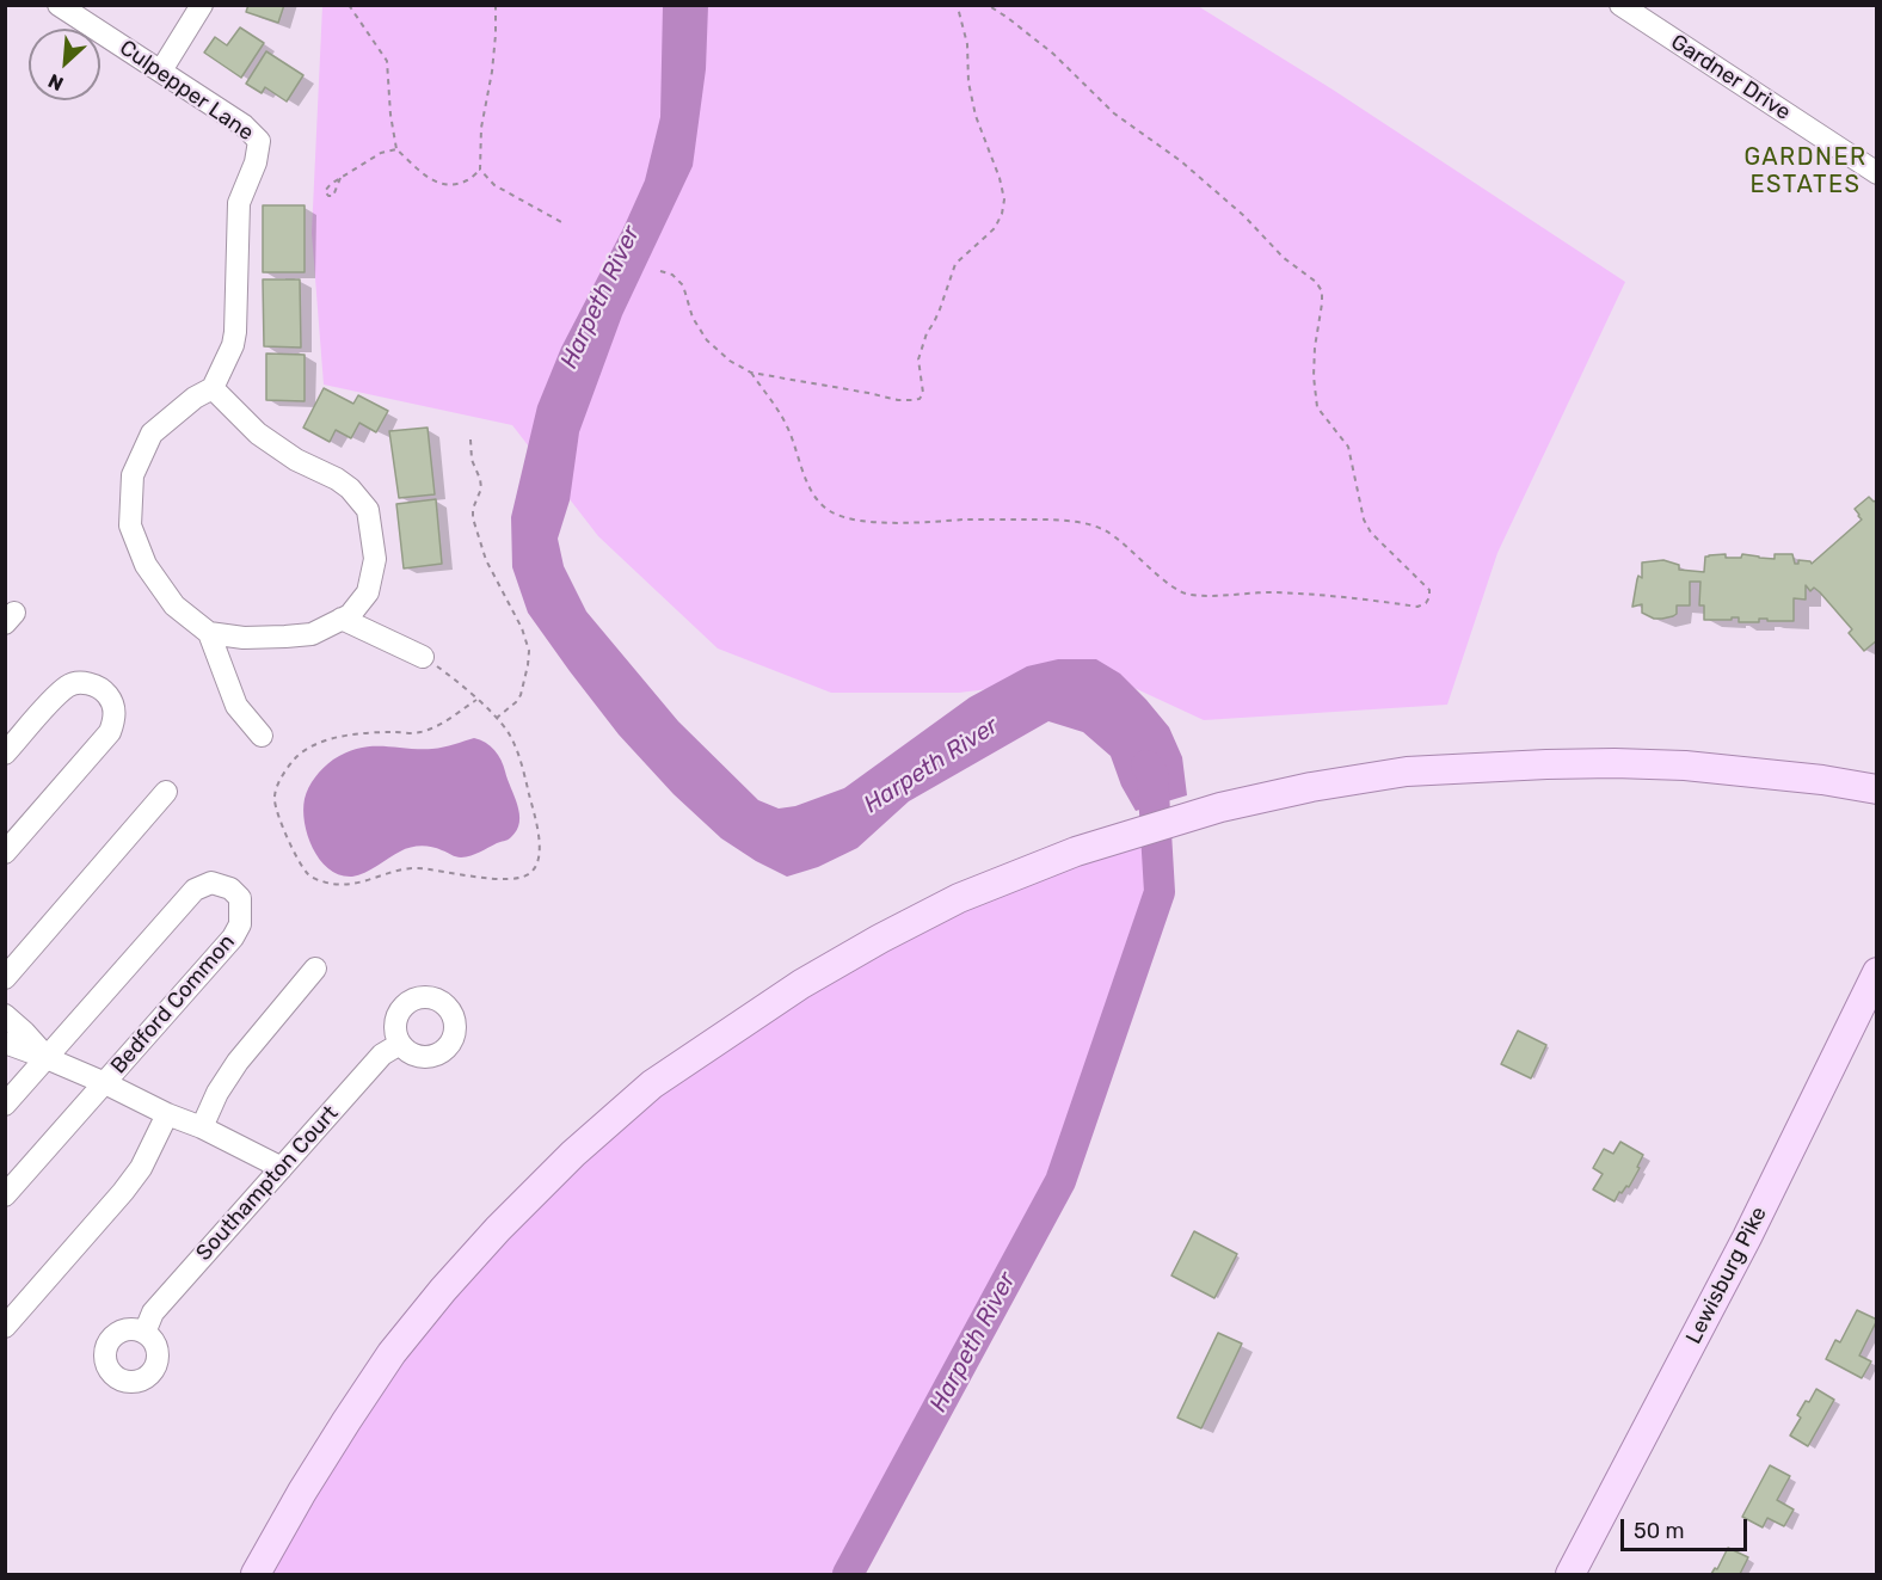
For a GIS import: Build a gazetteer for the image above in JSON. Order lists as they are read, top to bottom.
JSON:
{
  "streets": {
    "main road": ["Lewisburg Pike"],
    "street": [
      "Gardner Drive",
      "Culpepper Lane",
      "Bedford Common",
      "Southampton Court"
    ]
  },
  "districts": ["GARDNER ESTATES"],
  "water": ["Harpeth River"],
  "scale_bar": "50 m",
  "north": "bottom left"
}
